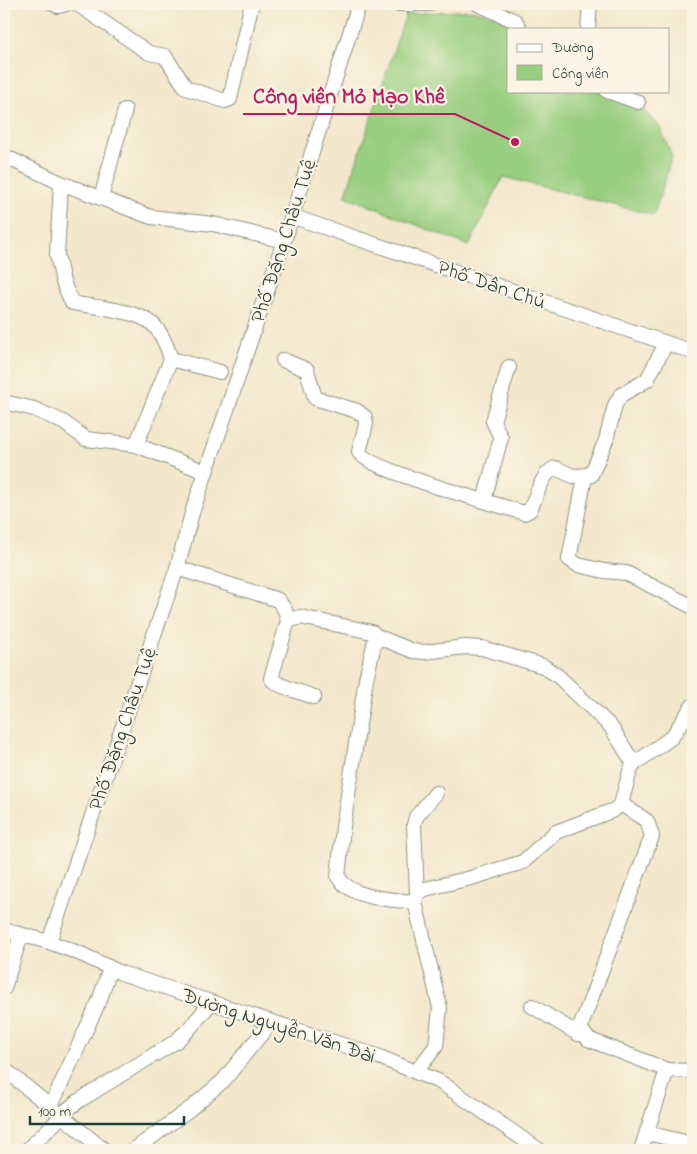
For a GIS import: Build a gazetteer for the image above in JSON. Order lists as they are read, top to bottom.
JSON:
{
  "streets": {
    "street": ["Phố Đặng Châu Tuệ", "Phố Dân Chủ", "Đường Nguyễn Văn Đài"]
  },
  "crossings": [
    ["Phố Đặng Châu Tuệ", "Phố Dân Chủ"],
    ["Phố Đặng Châu Tuệ", "Đường Nguyễn Văn Đài"]
  ],
  "places": ["Công viên Mỏ Mạo Khê"],
  "legend": ["Đường", "Công viên"],
  "scale_bar": "100 m"
}
